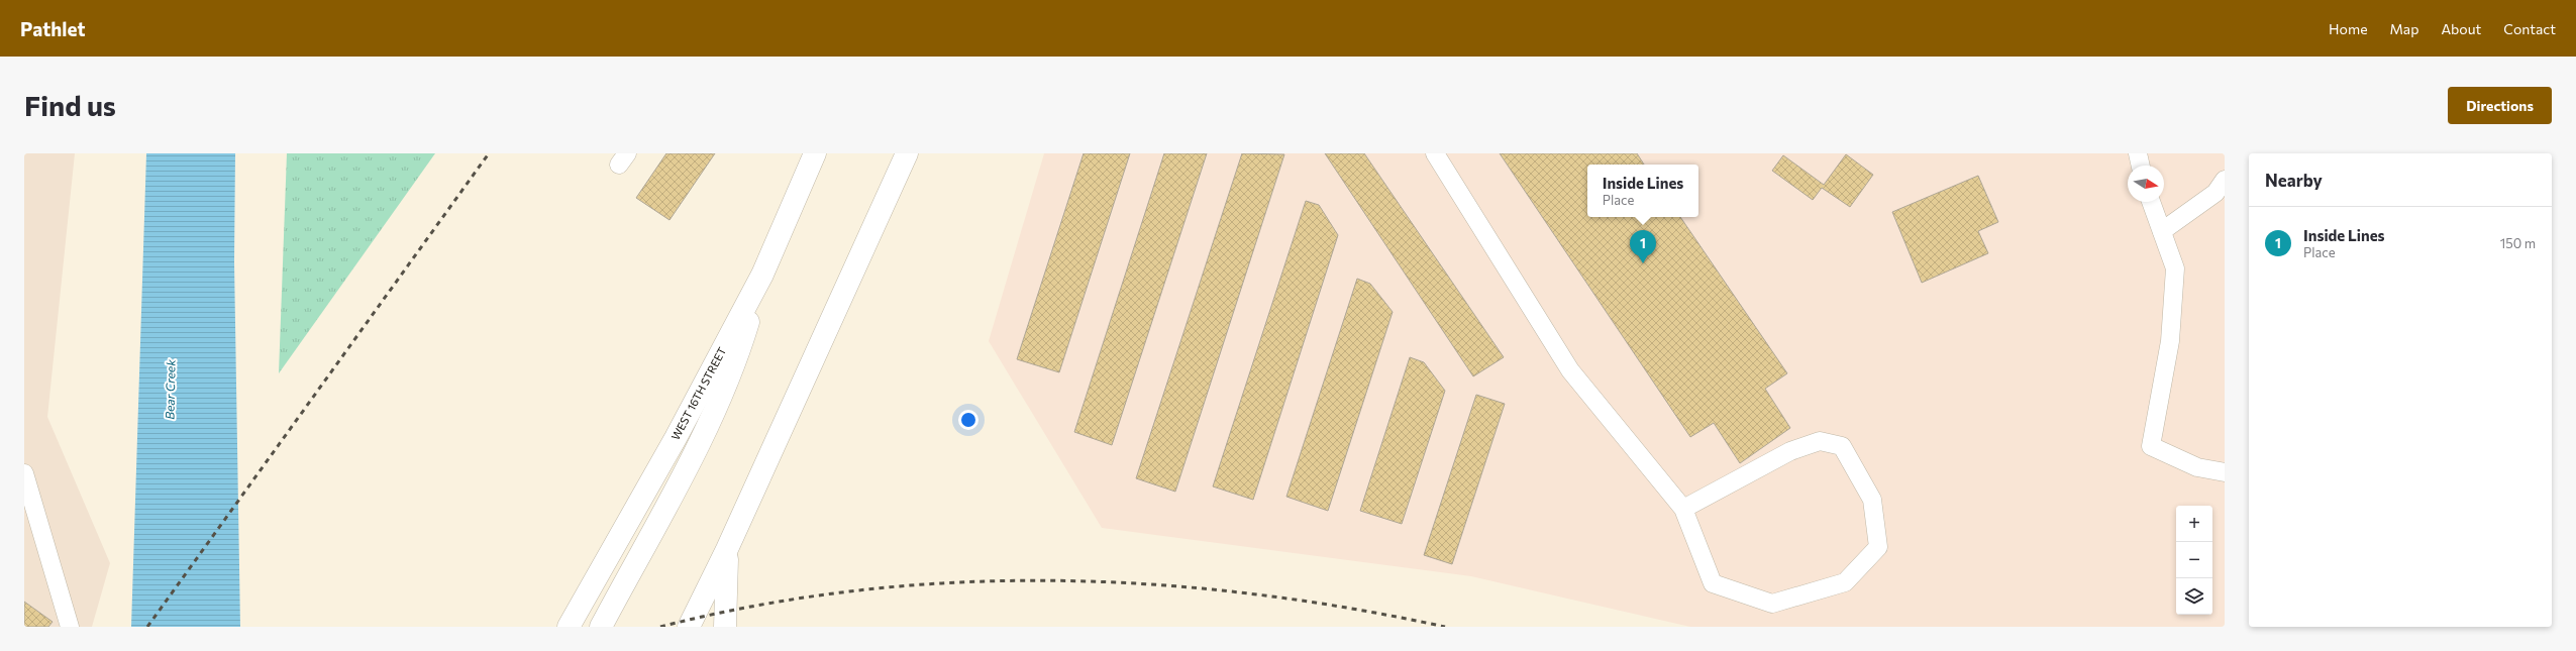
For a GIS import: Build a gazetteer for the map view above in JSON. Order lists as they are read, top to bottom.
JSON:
{
  "streets": {
    "main road": ["WEST 16TH STREET"]
  },
  "water": ["Bear Creek"],
  "north": "right",
  "page": {
    "header": "Pathlet",
    "nav": [
      "Home",
      "Map",
      "About",
      "Contact"
    ],
    "buttons": "Directions",
    "title": "Find us",
    "heading": "Nearby",
    "popup": ["Inside Lines", "Place"],
    "list": [
      {
        "mark": "1",
        "name": "Inside Lines",
        "note": "Place",
        "value": "150 m"
      }
    ],
    "pins": "1",
    "map_buttons": ["+", "−"]
  }
}
